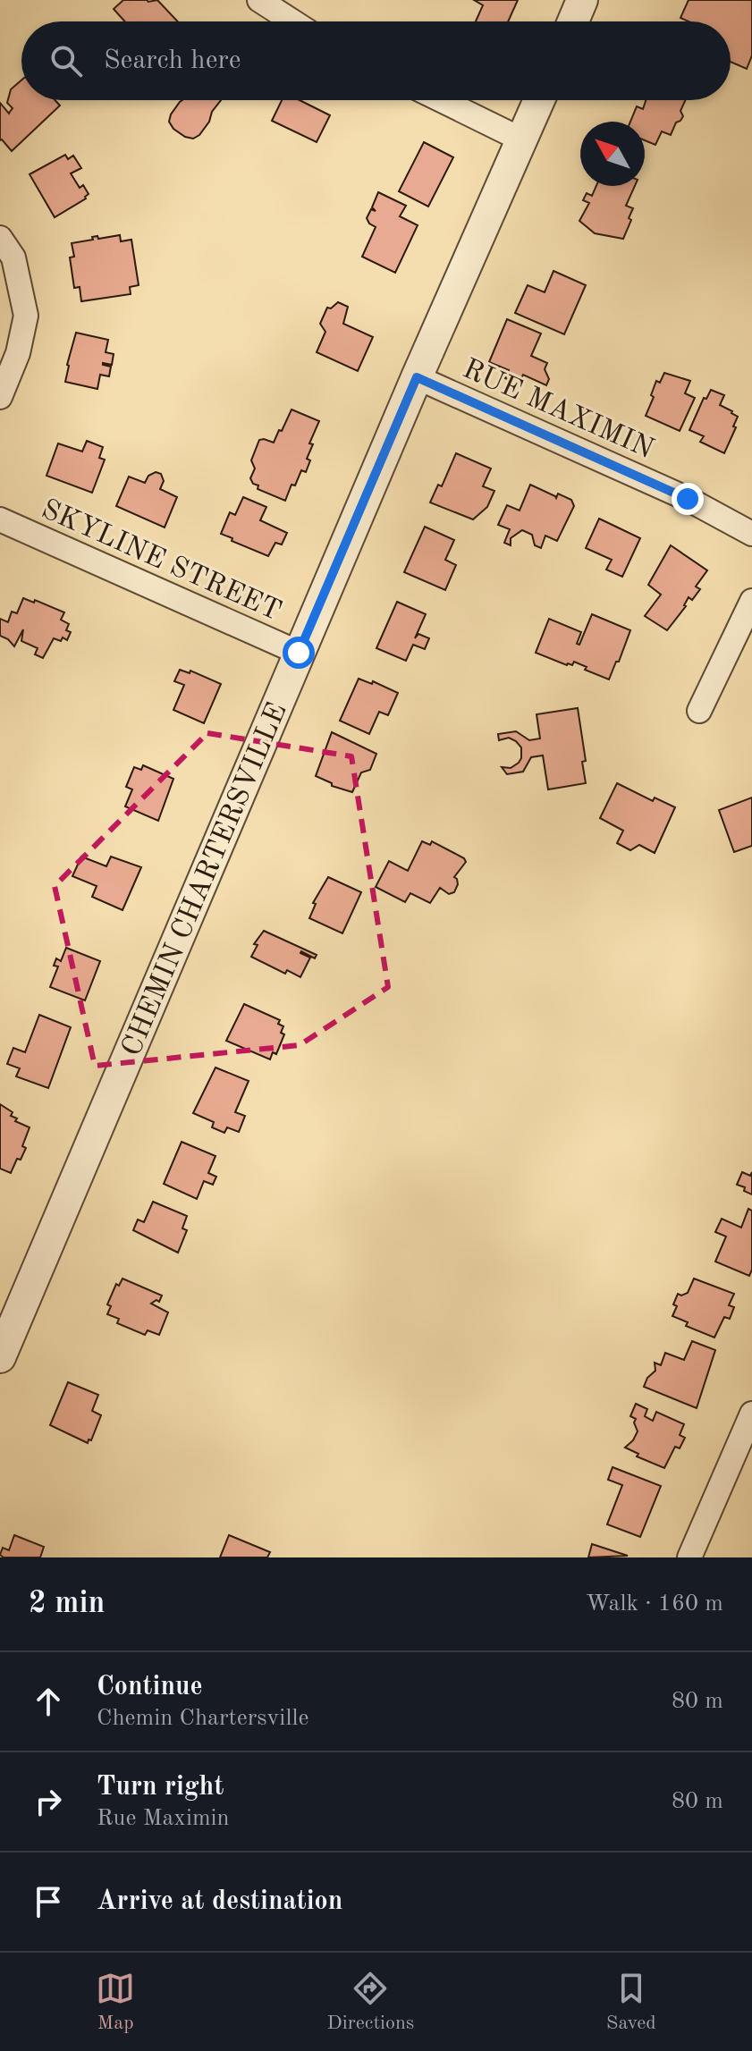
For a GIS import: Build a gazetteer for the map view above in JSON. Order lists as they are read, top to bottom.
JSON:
{
  "streets": {
    "street": ["RUE MAXIMIN", "SKYLINE STREET", "CHEMIN CHARTERSVILLE"]
  },
  "crossings": [
    ["RUE MAXIMIN", "CHEMIN CHARTERSVILLE"],
    ["SKYLINE STREET", "CHEMIN CHARTERSVILLE"]
  ],
  "north": "top left",
  "page": {
    "search": "Search here",
    "heading": ["2 min", "Walk · 160 m"],
    "list": [
      ["Continue", "Chemin Chartersville", "80 m"],
      ["Turn right", "Rue Maximin", "80 m"],
      "Arrive at destination"
    ],
    "nav": ["Map", "Directions", "Saved"]
  }
}
